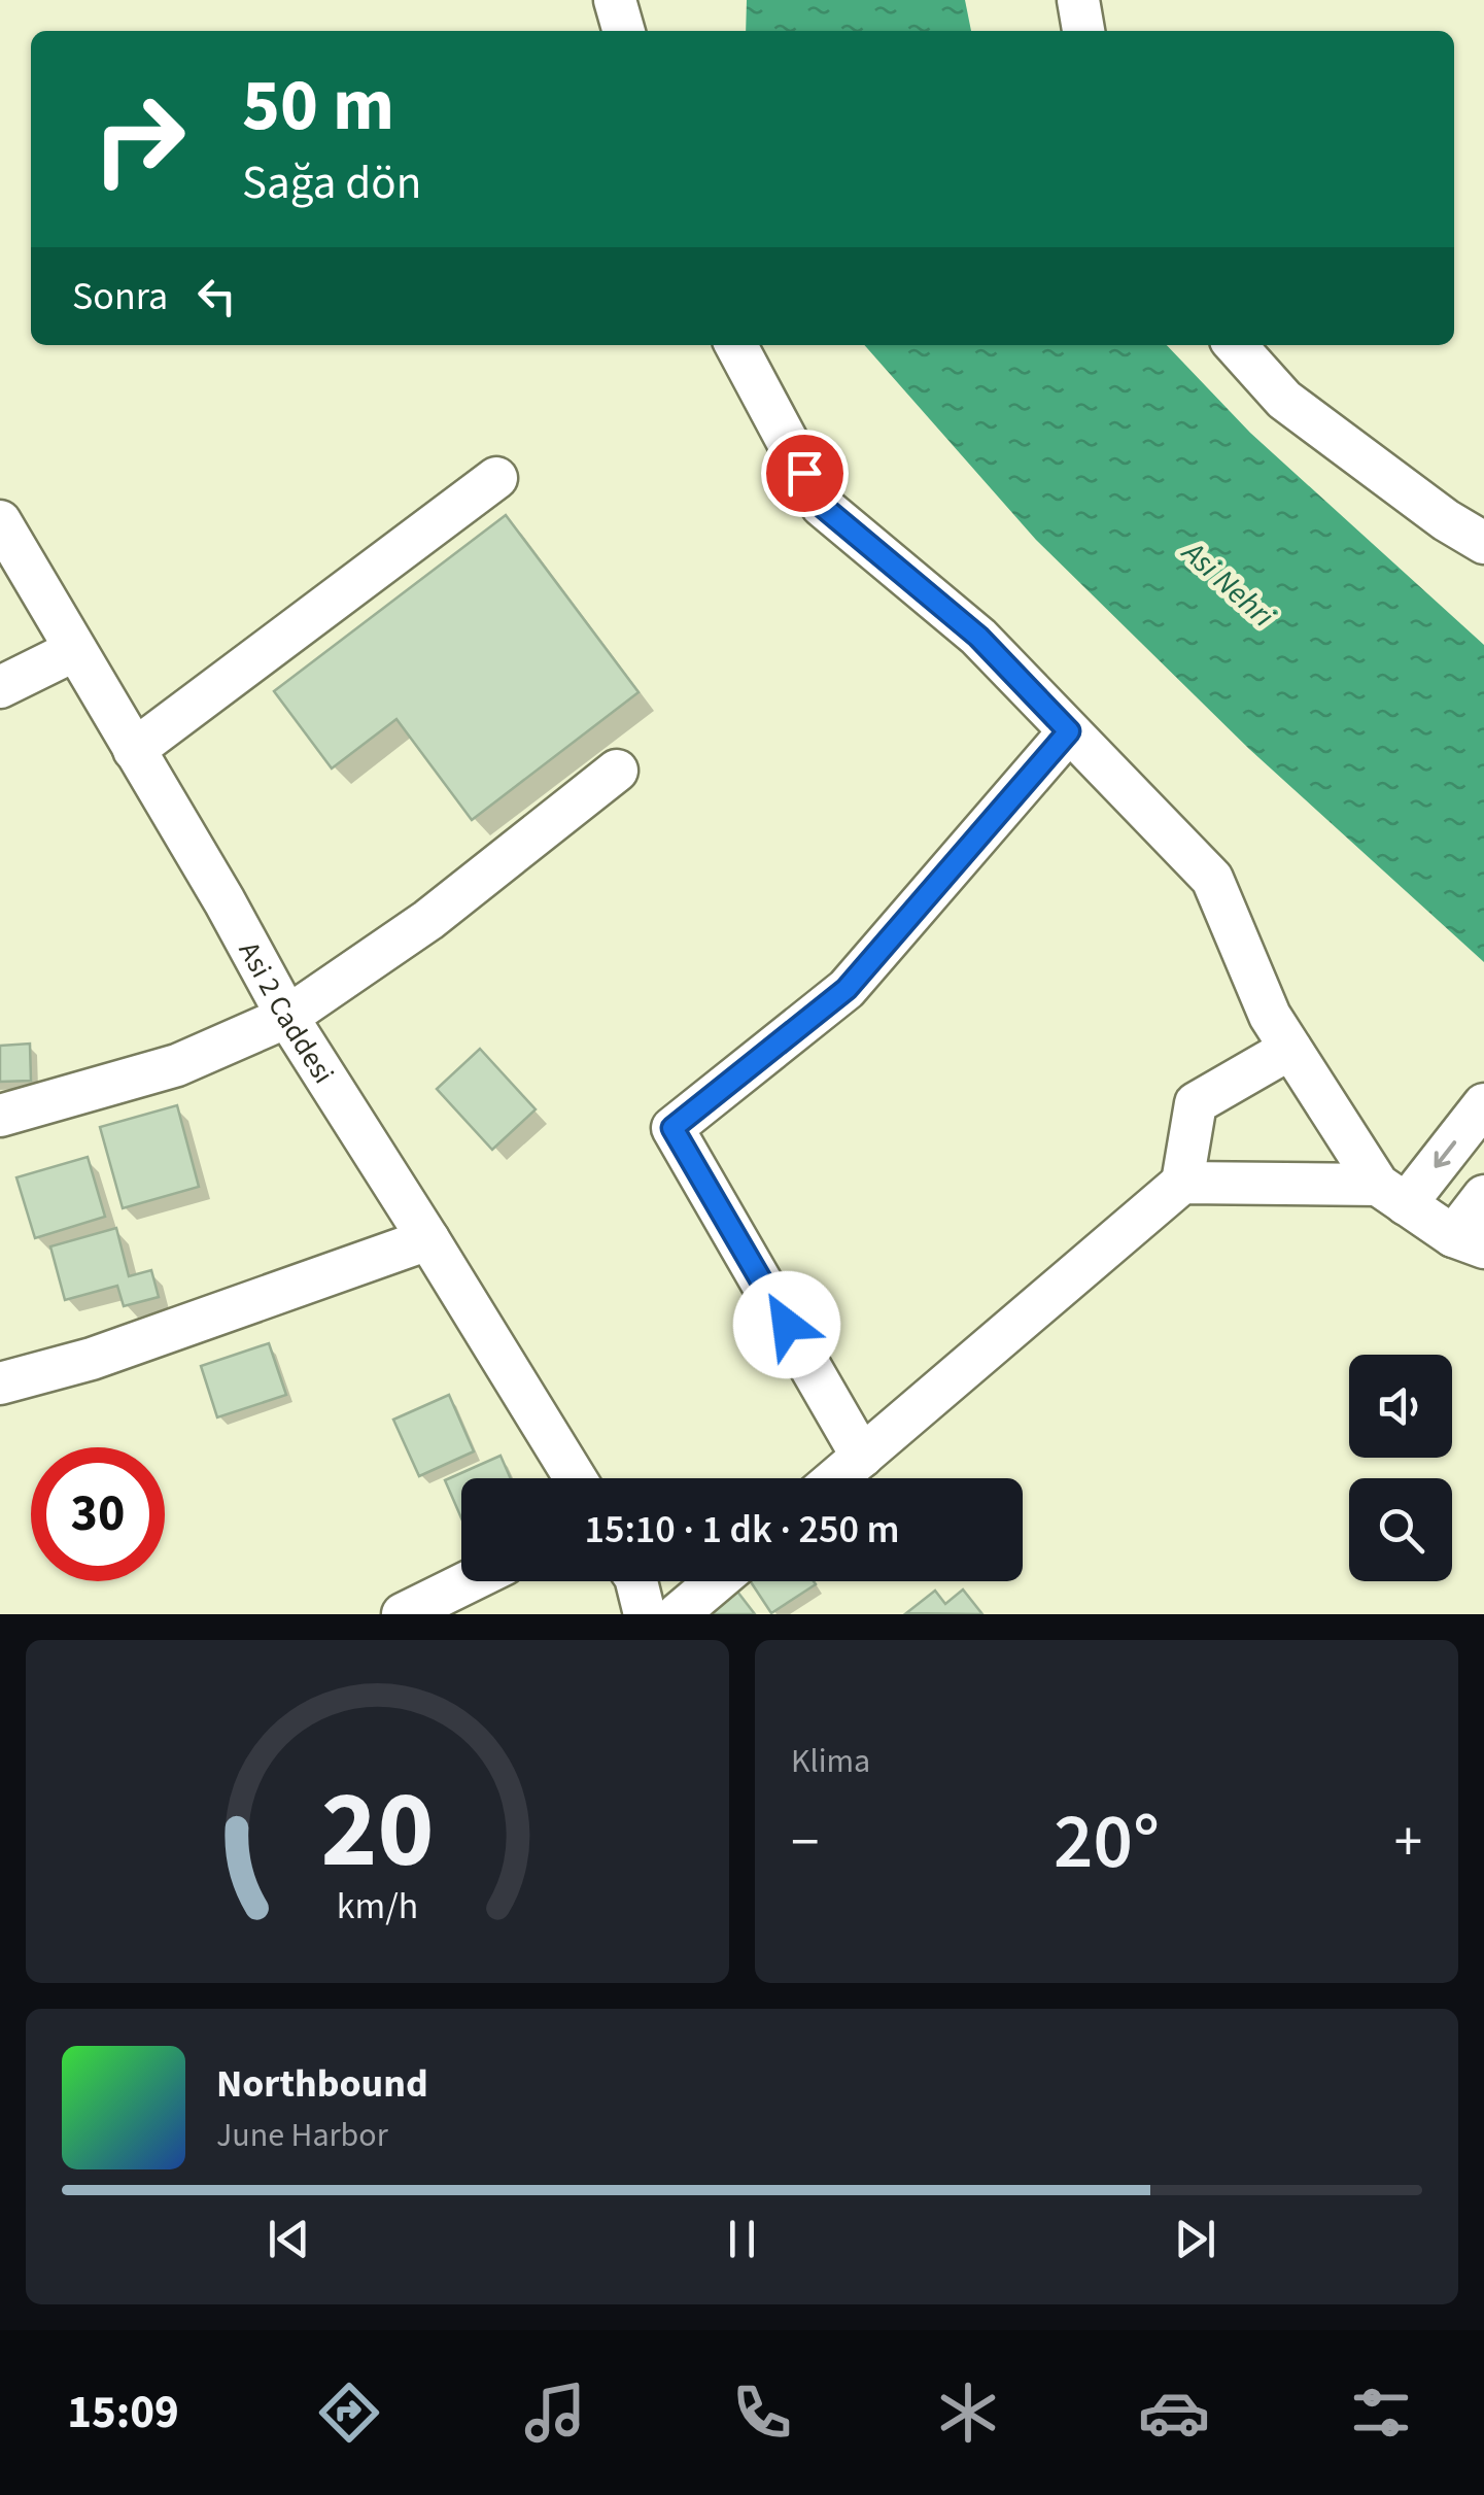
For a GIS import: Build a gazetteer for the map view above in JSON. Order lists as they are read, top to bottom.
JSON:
{
  "streets": {
    "street": ["Asi 2 Caddesi"]
  },
  "water": ["Asi Nehri"],
  "page": {
    "turn": ["50 m", "Sağa dön"],
    "then": "Sonra",
    "limit": "30",
    "trip": "15:10 · 1 dk · 250 m",
    "tile": "Klima",
    "heat": ["−", "20°", "+"],
    "song": ["Northbound", "June Harbor"],
    "tabs": "15:09",
    "gauge": ["20", "km/h"]
  }
}
